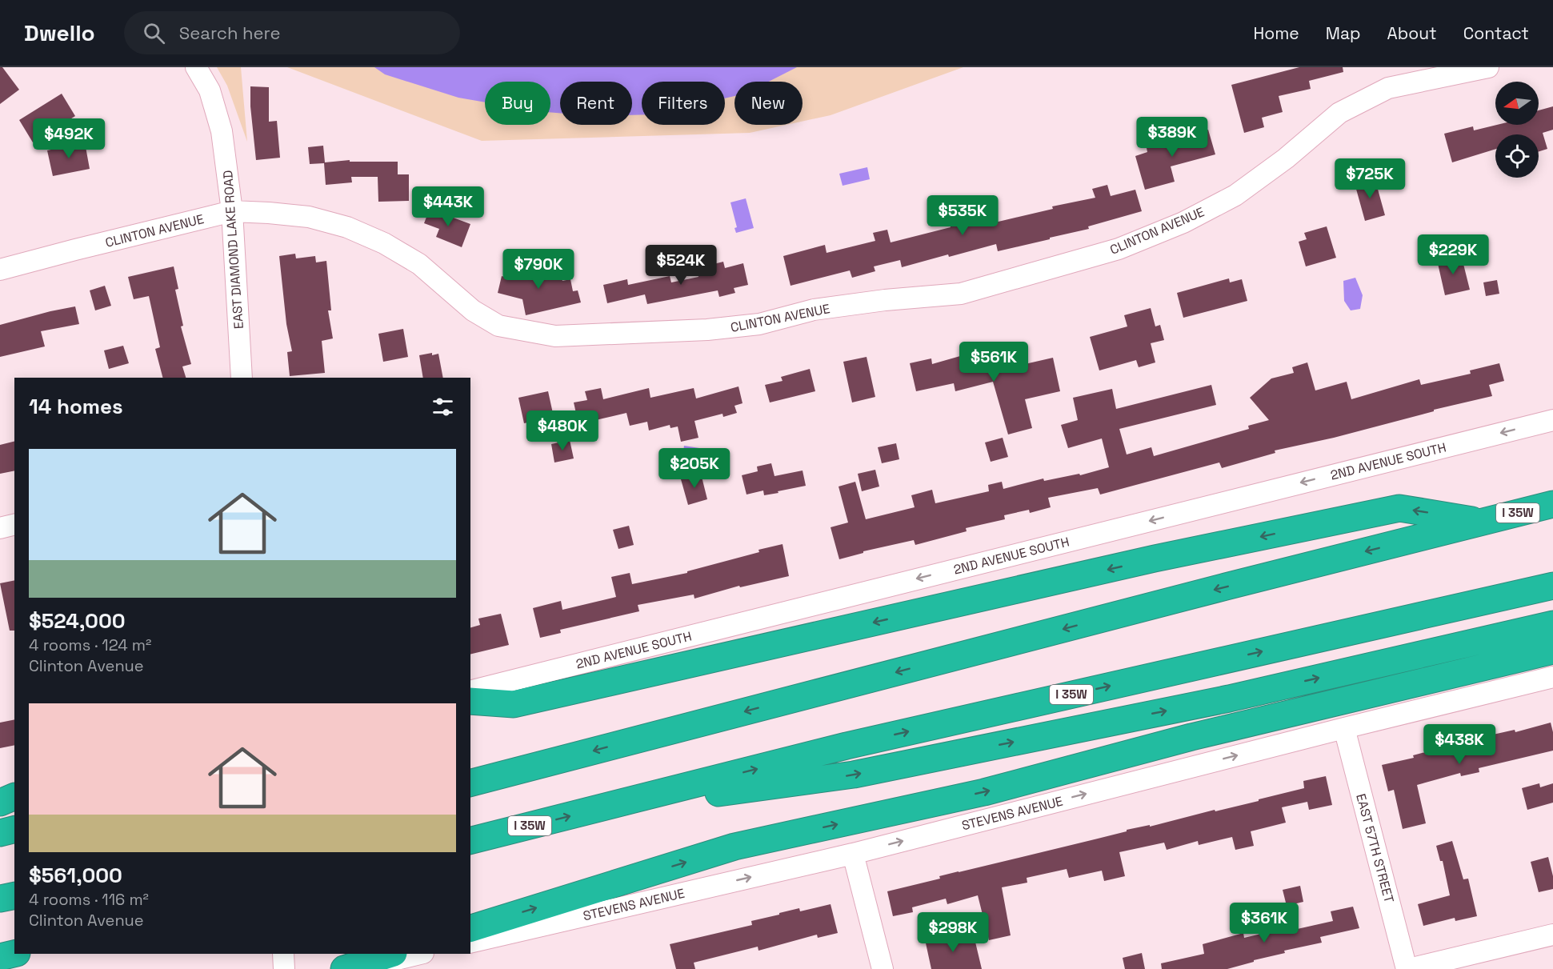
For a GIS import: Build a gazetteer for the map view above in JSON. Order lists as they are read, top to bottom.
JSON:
{
  "streets": {
    "highway": ["I 35W"],
    "street": [
      "CLINTON AVENUE",
      "EAST DIAMOND LAKE ROAD",
      "2ND AVENUE SOUTH",
      "STEVENS AVENUE",
      "EAST 57TH STREET"
    ]
  },
  "crossings": [
    ["CLINTON AVENUE", "EAST DIAMOND LAKE ROAD"],
    ["STEVENS AVENUE", "EAST 57TH STREET"]
  ],
  "one_way": ["2ND AVENUE SOUTH", "STEVENS AVENUE"],
  "north": "left",
  "page": {
    "header": "Dwello",
    "search": "Search here",
    "nav": [
      "Home",
      "Map",
      "About",
      "Contact"
    ],
    "chip": [
      "Buy",
      "Rent",
      "Filters",
      "New"
    ],
    "price": [
      "$389K",
      "$492K",
      "$725K",
      "$443K",
      "$535K",
      "$229K",
      "$524K",
      "$790K",
      "$561K",
      "$480K",
      "$205K",
      "$438K",
      "$361K",
      "$298K"
    ],
    "heading": "14 homes",
    "list": [
      {
        "name": "$524,000",
        "note": "4 rooms · 124 m² · Clinton Avenue"
      },
      {
        "name": "$561,000",
        "note": "4 rooms · 116 m² · Clinton Avenue"
      }
    ]
  }
}
